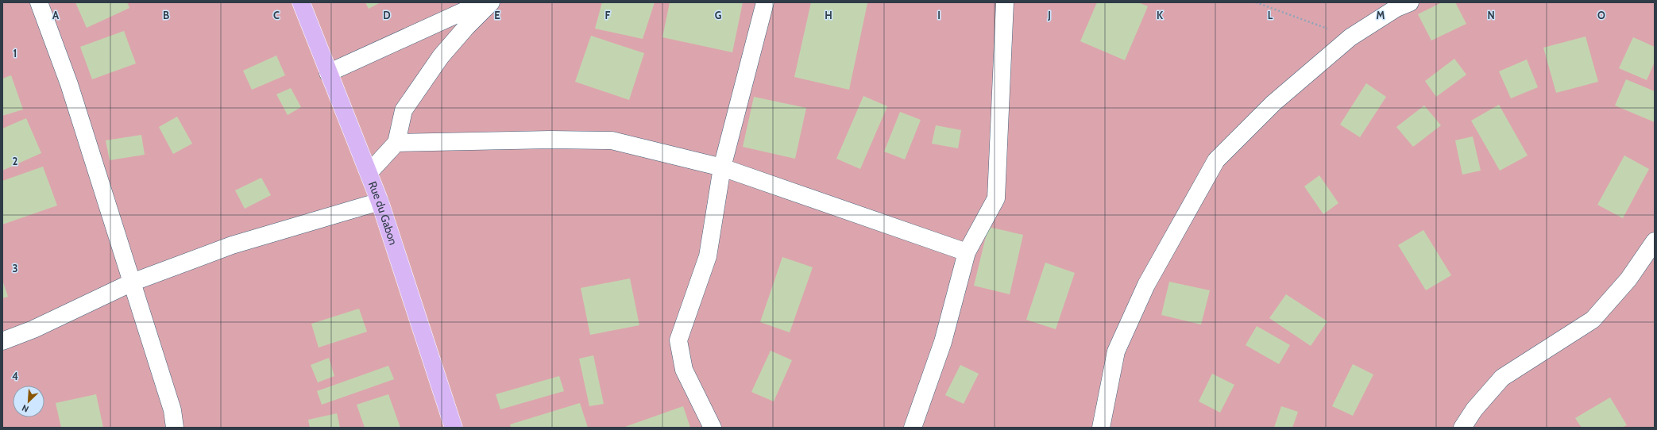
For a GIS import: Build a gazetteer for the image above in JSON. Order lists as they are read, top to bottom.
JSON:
{
  "streets": {
    "highway": ["Rue du Gabon"]
  },
  "north": "bottom left",
  "grid": {
    "columns": [
      "A",
      "B",
      "C",
      "D",
      "E",
      "F",
      "G",
      "H",
      "I",
      "J",
      "K",
      "L",
      "M",
      "N",
      "O"
    ],
    "rows": [
      "1",
      "2",
      "3",
      "4"
    ]
  }
}
